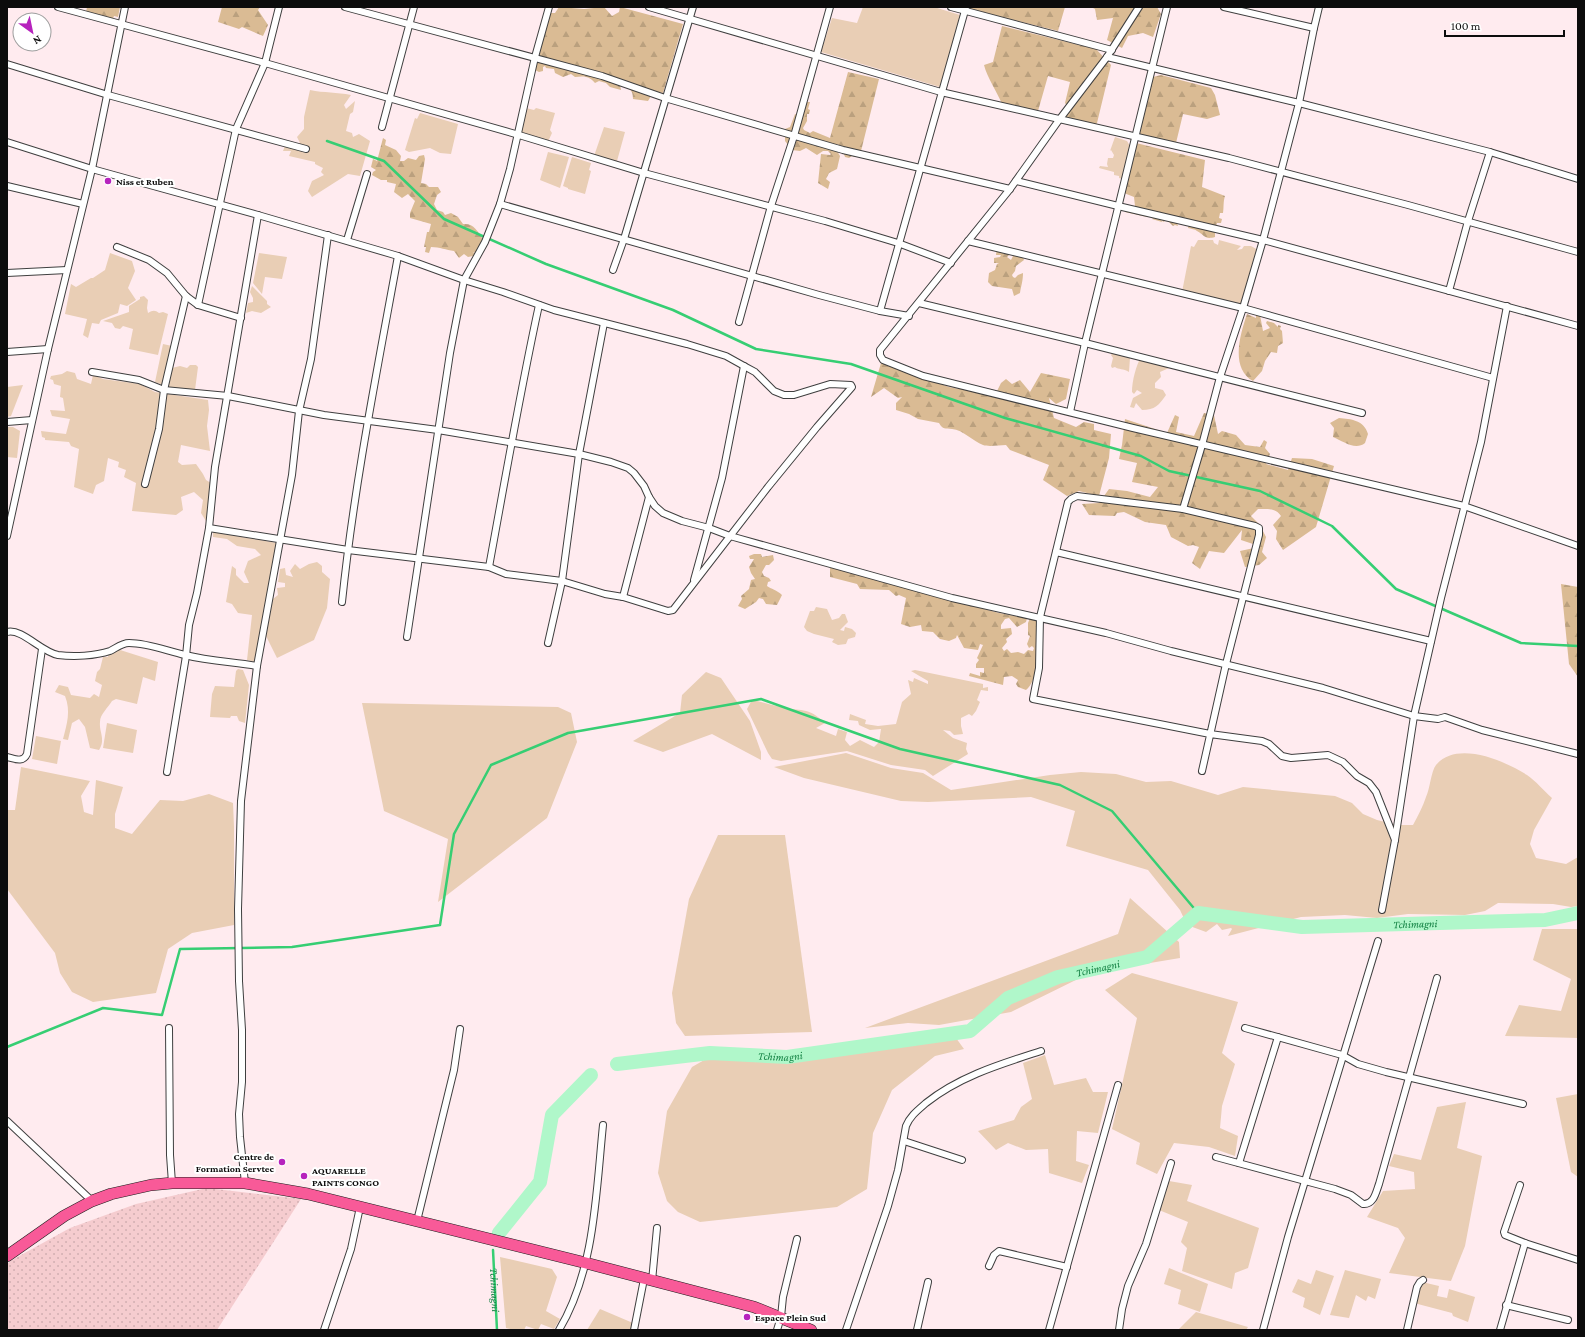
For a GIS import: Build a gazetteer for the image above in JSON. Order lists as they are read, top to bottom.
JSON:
{
  "water": ["Tchimagni"],
  "places": [
    "Niss et Ruben",
    "Centre de Formation Servtec",
    "AQUARELLE PAINTS CONGO",
    "Espace Plein Sud"
  ],
  "scale_bar": "100 m",
  "north": "bottom right"
}
